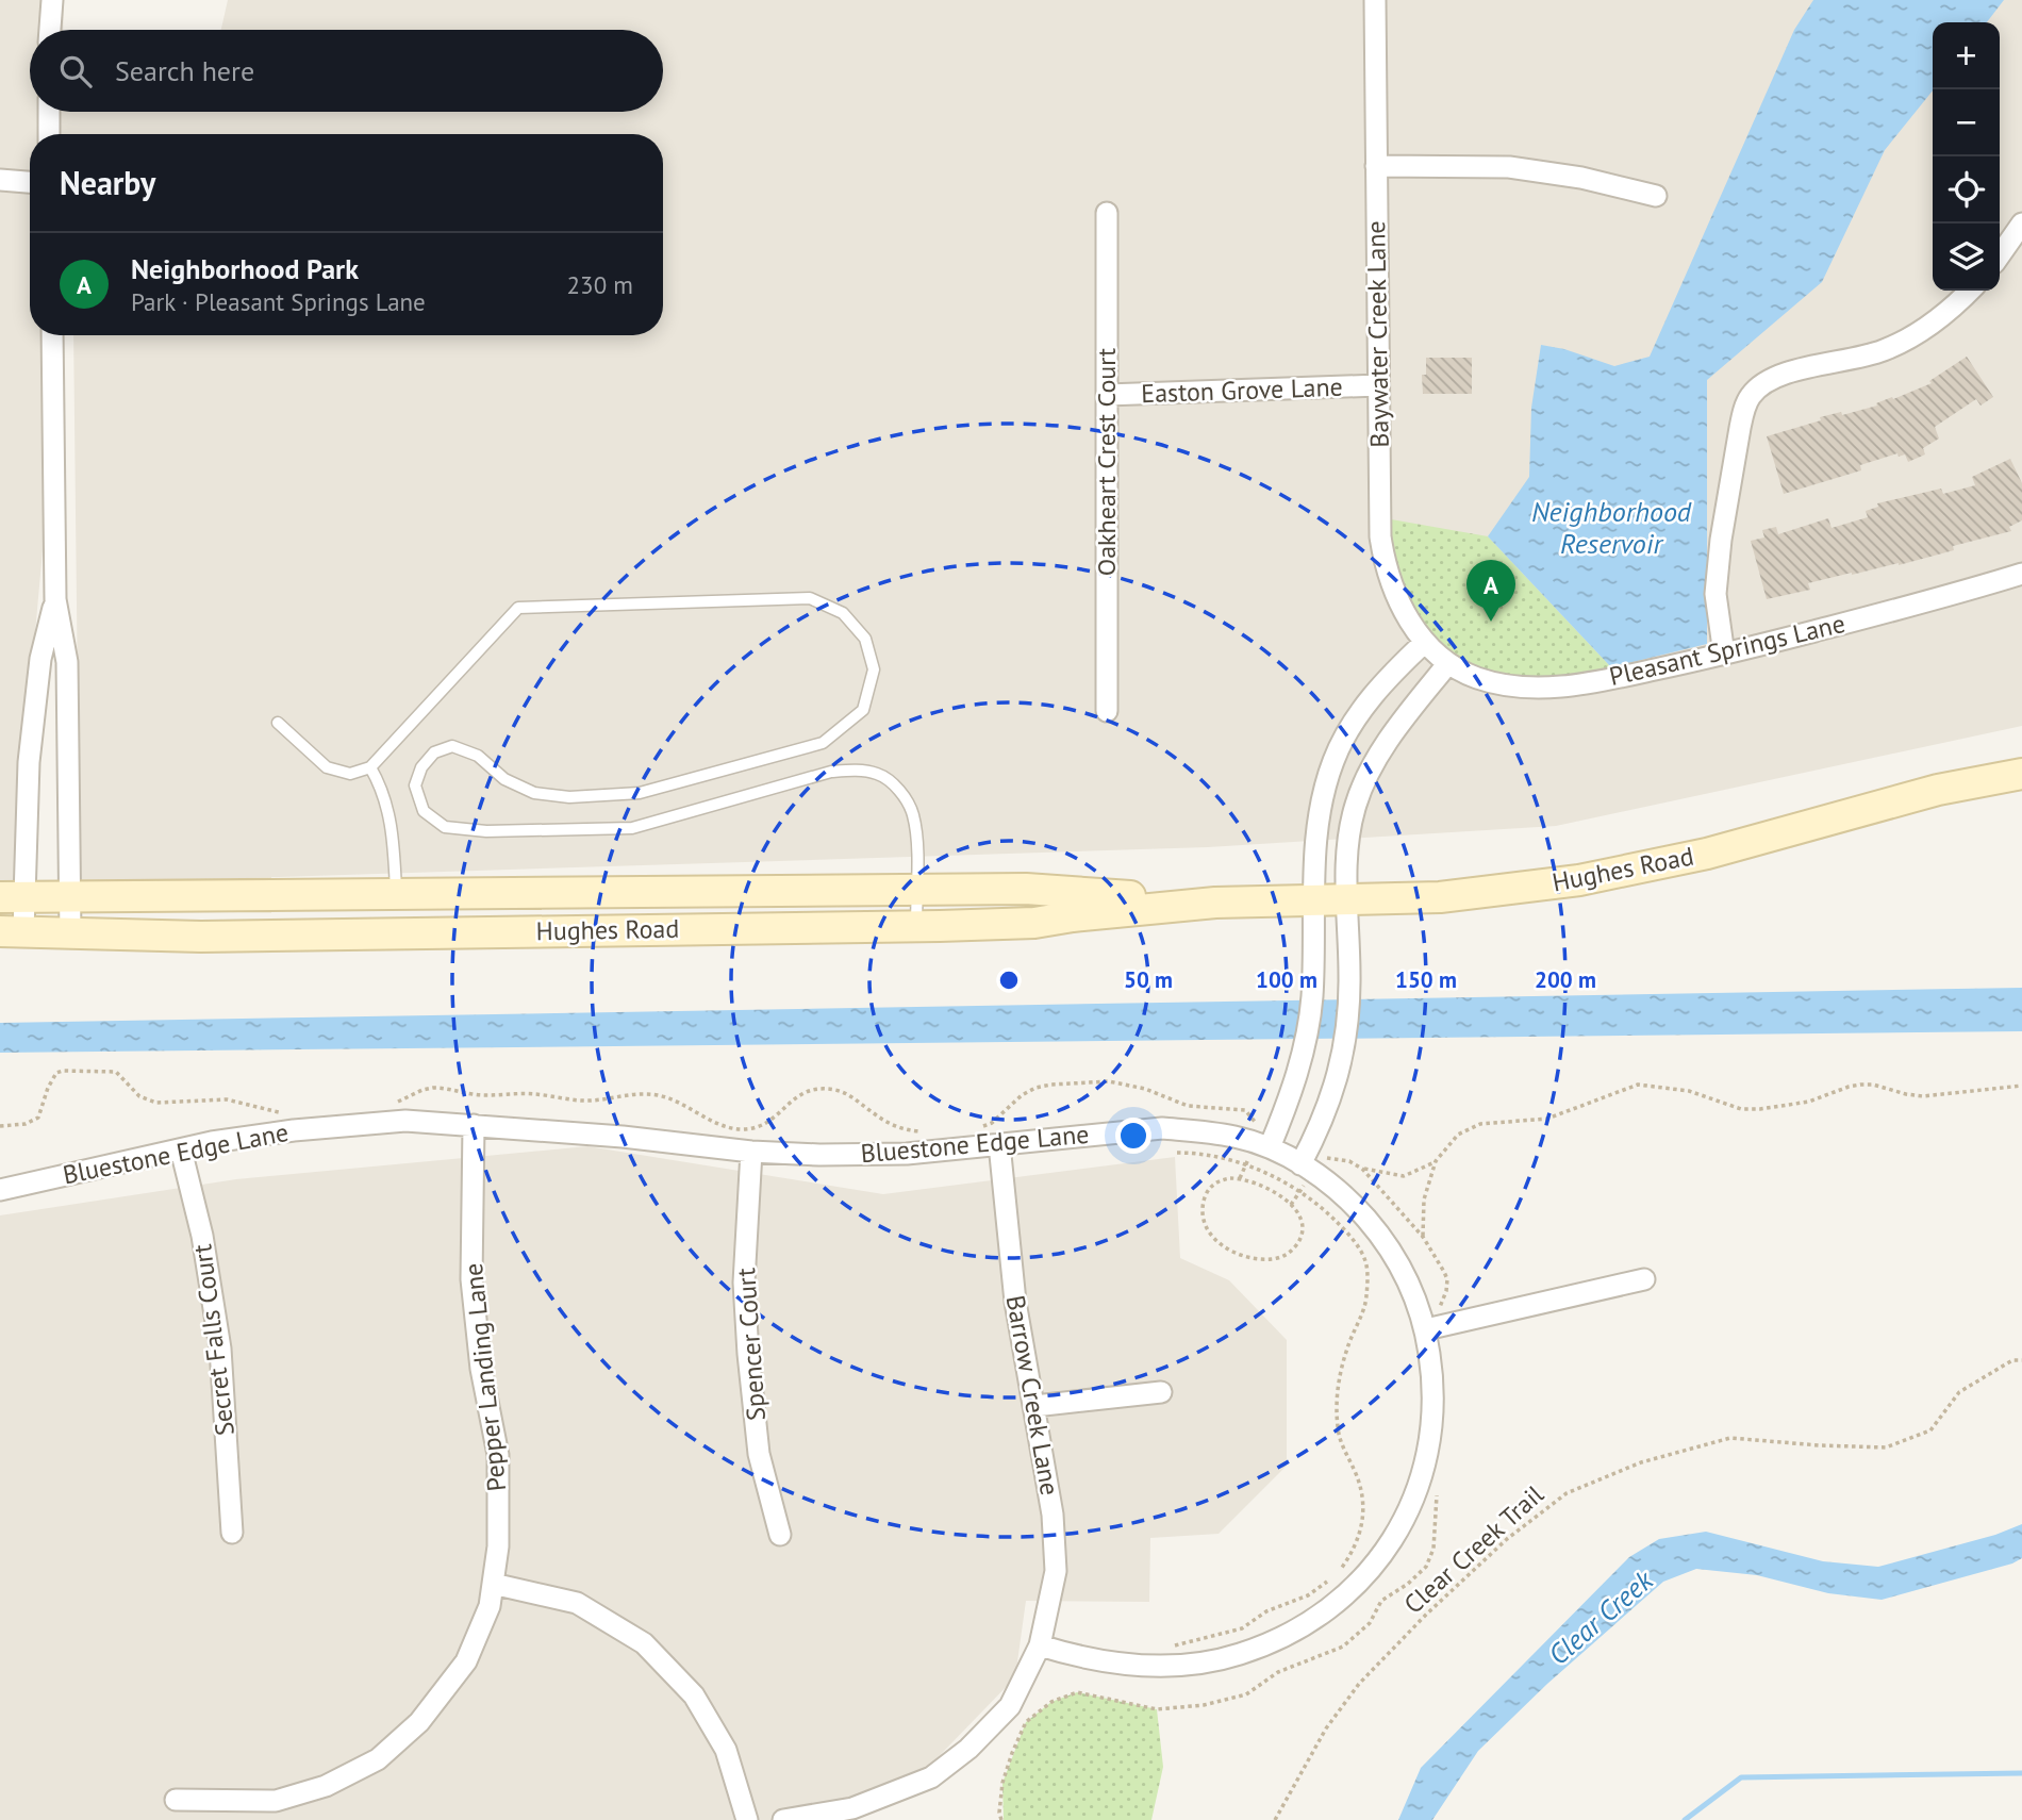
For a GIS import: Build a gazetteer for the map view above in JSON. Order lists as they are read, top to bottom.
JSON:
{
  "streets": {
    "main road": ["Hughes Road"],
    "street": [
      "Baywater Creek Lane",
      "Easton Grove Lane",
      "Oakheart Crest Court",
      "Pleasant Springs Lane",
      "Bluestone Edge Lane",
      "Secret Falls Court",
      "Spencer Court",
      "Pepper Landing Lane",
      "Barrow Creek Lane"
    ],
    "path": ["Clear Creek Trail"]
  },
  "crossings": [
    ["Baywater Creek Lane", "Easton Grove Lane"],
    ["Baywater Creek Lane", "Pleasant Springs Lane"],
    ["Easton Grove Lane", "Oakheart Crest Court"],
    ["Bluestone Edge Lane", "Secret Falls Court"],
    ["Bluestone Edge Lane", "Spencer Court"],
    ["Bluestone Edge Lane", "Pepper Landing Lane"],
    ["Bluestone Edge Lane", "Barrow Creek Lane"]
  ],
  "water": ["Neighborhood Reservoir", "Clear Creek"],
  "page": {
    "map_buttons": ["+", "−"],
    "search": "Search here",
    "heading": "Nearby",
    "list": [
      {
        "mark": "A",
        "name": "Neighborhood Park",
        "note": "Park · Pleasant Springs Lane",
        "value": "230 m"
      }
    ],
    "pins": "A"
  },
  "rings": [
    "50 m",
    "100 m",
    "150 m",
    "200 m"
  ]
}
